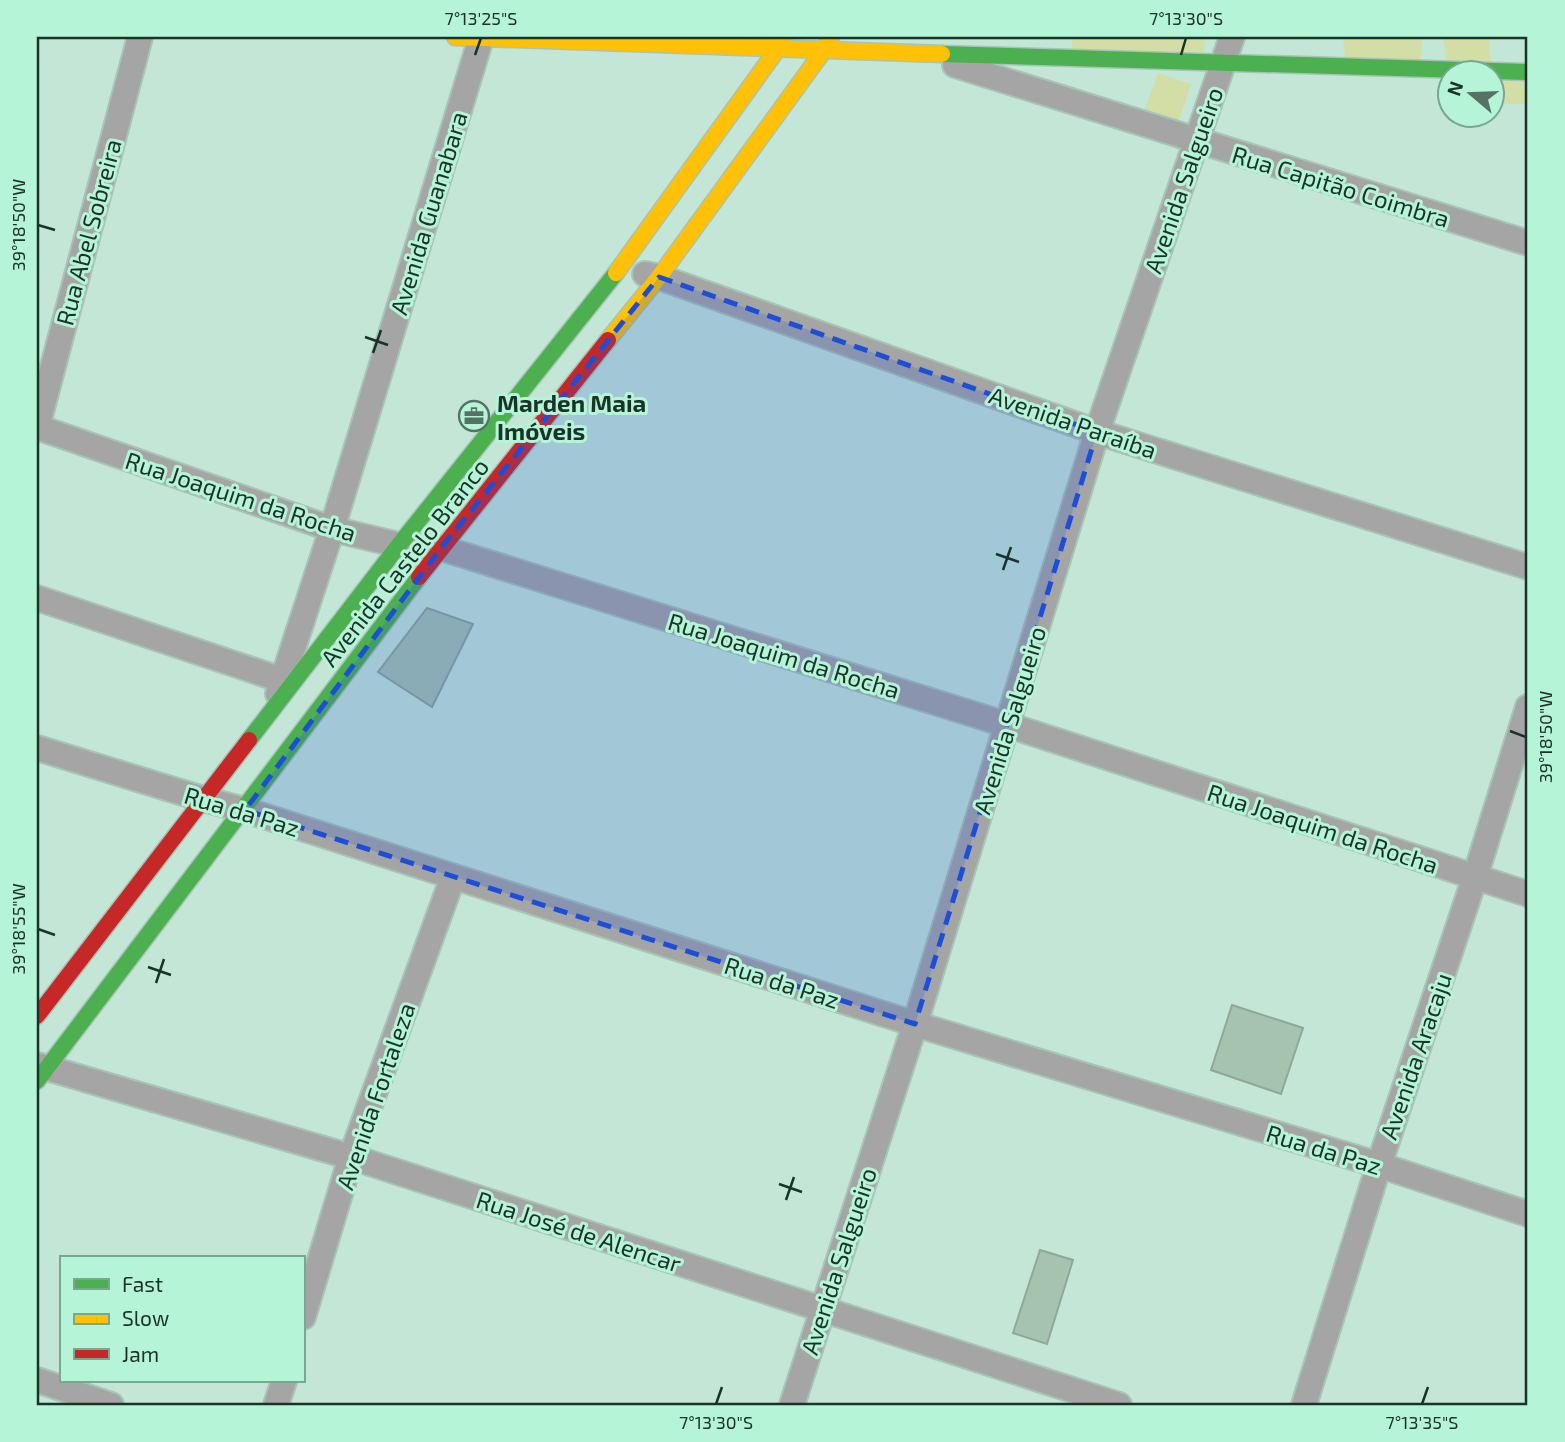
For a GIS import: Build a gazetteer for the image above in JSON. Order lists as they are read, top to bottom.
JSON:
{
  "streets": {
    "main road": ["Avenida Castelo Branco"],
    "street": [
      "Avenida Salgueiro",
      "Rua Capitão Coimbra",
      "Avenida Guanabara",
      "Rua Abel Sobreira",
      "Avenida Paraíba",
      "Rua Joaquim da Rocha",
      "Rua da Paz",
      "Avenida Aracaju",
      "Avenida Fortaleza",
      "Rua José de Alencar"
    ]
  },
  "crossings": [
    ["Avenida Salgueiro", "Rua Capitão Coimbra"],
    ["Avenida Salgueiro", "Avenida Paraíba"],
    ["Avenida Salgueiro", "Rua Joaquim da Rocha"],
    ["Avenida Salgueiro", "Rua da Paz"],
    ["Avenida Salgueiro", "Rua José de Alencar"],
    ["Avenida Guanabara", "Rua Joaquim da Rocha"],
    ["Avenida Guanabara", "Avenida Castelo Branco"],
    ["Rua Abel Sobreira", "Rua Joaquim da Rocha"],
    ["Avenida Paraíba", "Avenida Castelo Branco"],
    ["Rua Joaquim da Rocha", "Avenida Castelo Branco"],
    ["Rua Joaquim da Rocha", "Avenida Aracaju"],
    ["Avenida Castelo Branco", "Rua da Paz"],
    ["Avenida Castelo Branco", "Rua José de Alencar"],
    ["Rua da Paz", "Avenida Aracaju"],
    ["Rua da Paz", "Avenida Fortaleza"],
    ["Avenida Fortaleza", "Rua José de Alencar"]
  ],
  "places": {
    "office": ["Marden Maia Imóveis"]
  },
  "legend": ["Fast", "Slow", "Jam"],
  "north": "left",
  "coordinates": [
    "7°13'25\"S",
    "7°13'30\"S",
    "39°18'50\"W",
    "39°18'55\"W",
    "7°13'35\"S"
  ]
}
